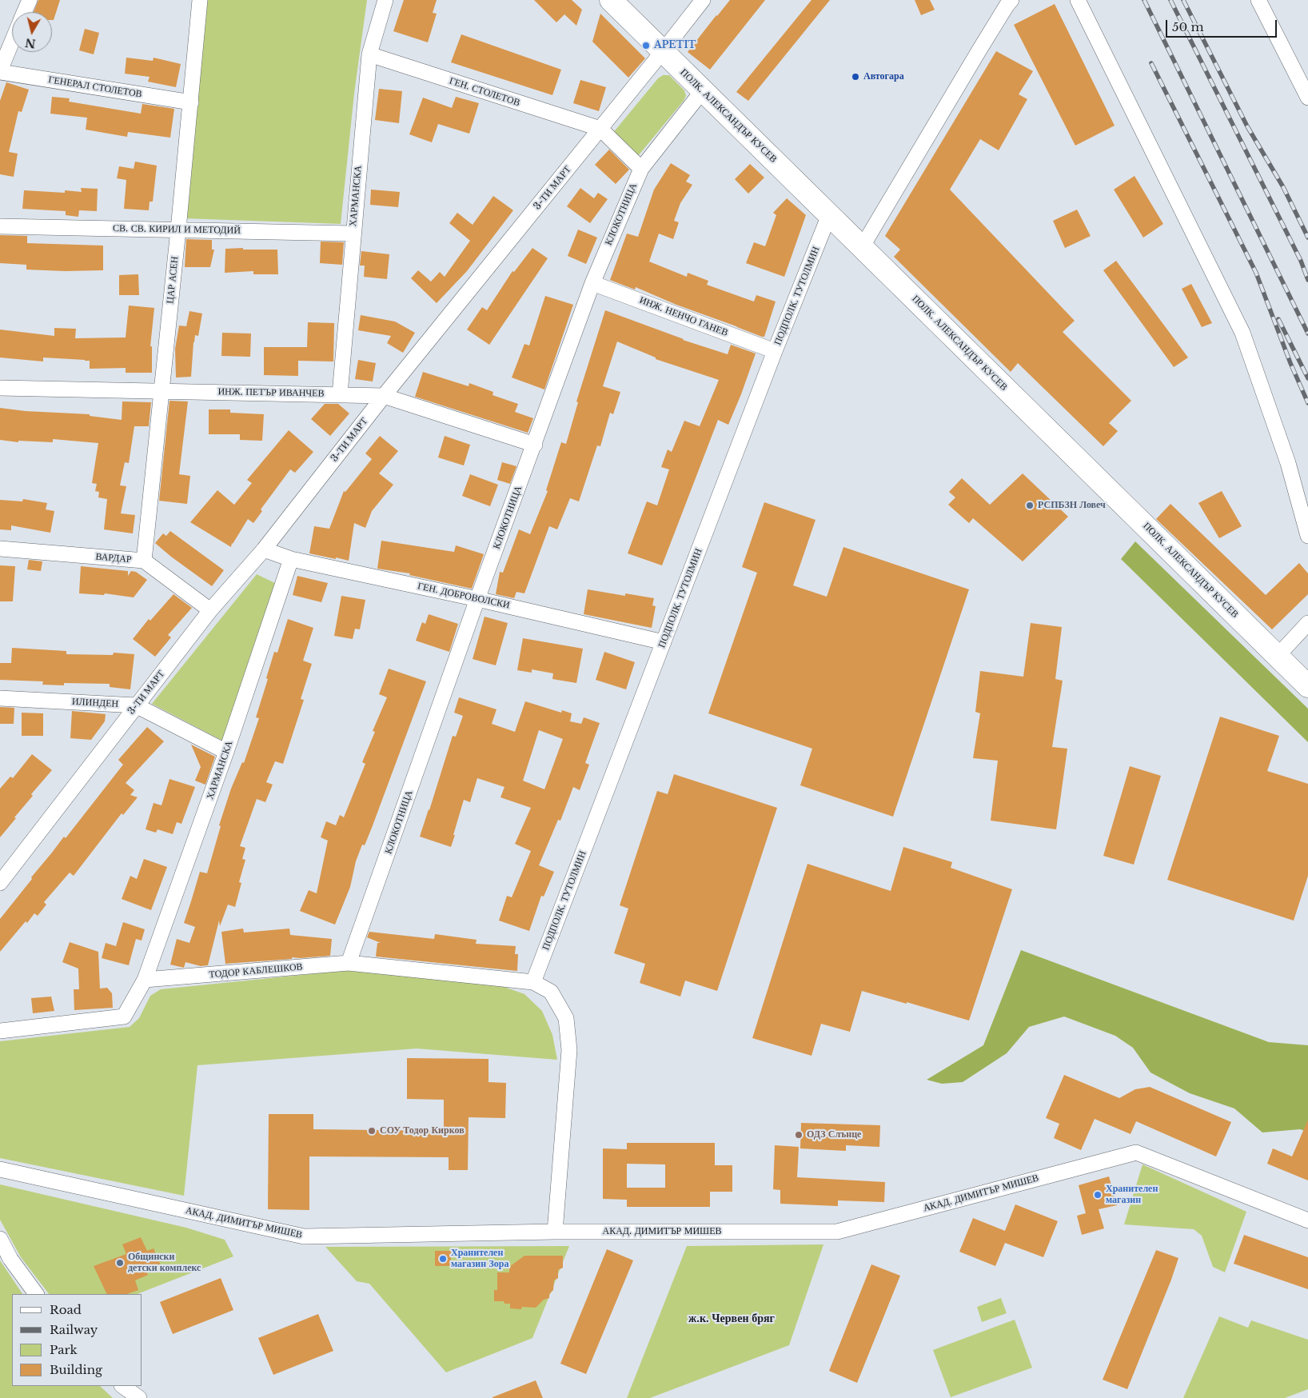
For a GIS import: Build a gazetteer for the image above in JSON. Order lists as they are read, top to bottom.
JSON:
{
  "streets": {
    "street": [
      "ГЕНЕРАЛ СТОЛЕТОВ",
      "ГЕН. СТОЛЕТОВ",
      "ПОЛК. АЛЕКСАНДЪР КУСЕВ",
      "3-ТИ МАРТ",
      "ХАРМАНСКА",
      "КЛОКОТНИЦА",
      "СВ. СВ. КИРИЛ И МЕТОДИЙ",
      "ЦАР АСЕН",
      "ПОДПОЛК. ТУТОЛМИН",
      "ИНЖ. НЕНЧО ГАНЕВ",
      "ИНЖ. ПЕТЪР ИВАНЧЕВ",
      "ВАРДАР",
      "ГЕН. ДОБРОВОЛСКИ",
      "ИЛИНДЕН",
      "ТОДОР КАБЛЕШКОВ",
      "АКАД. ДИМИТЪР МИШЕВ"
    ]
  },
  "crossings": [
    ["ГЕНЕРАЛ СТОЛЕТОВ", "ЦАР АСЕН"],
    ["ГЕН. СТОЛЕТОВ", "3-ТИ МАРТ"],
    ["ГЕН. СТОЛЕТОВ", "ХАРМАНСКА"],
    ["ПОЛК. АЛЕКСАНДЪР КУСЕВ", "3-ТИ МАРТ"],
    ["ПОЛК. АЛЕКСАНДЪР КУСЕВ", "КЛОКОТНИЦА"],
    ["ПОЛК. АЛЕКСАНДЪР КУСЕВ", "ПОДПОЛК. ТУТОЛМИН"],
    ["3-ТИ МАРТ", "ИНЖ. ПЕТЪР ИВАНЧЕВ"],
    ["3-ТИ МАРТ", "ВАРДАР"],
    ["3-ТИ МАРТ", "ГЕН. ДОБРОВОЛСКИ"],
    ["3-ТИ МАРТ", "ИЛИНДЕН"],
    ["ХАРМАНСКА", "СВ. СВ. КИРИЛ И МЕТОДИЙ"],
    ["ХАРМАНСКА", "ИНЖ. ПЕТЪР ИВАНЧЕВ"],
    ["ХАРМАНСКА", "ГЕН. ДОБРОВОЛСКИ"],
    ["ХАРМАНСКА", "ИЛИНДЕН"],
    ["ХАРМАНСКА", "ТОДОР КАБЛЕШКОВ"],
    ["КЛОКОТНИЦА", "ИНЖ. НЕНЧО ГАНЕВ"],
    ["КЛОКОТНИЦА", "ИНЖ. ПЕТЪР ИВАНЧЕВ"],
    ["КЛОКОТНИЦА", "ГЕН. ДОБРОВОЛСКИ"],
    ["КЛОКОТНИЦА", "ТОДОР КАБЛЕШКОВ"],
    ["СВ. СВ. КИРИЛ И МЕТОДИЙ", "ЦАР АСЕН"],
    ["ЦАР АСЕН", "ИНЖ. ПЕТЪР ИВАНЧЕВ"],
    ["ЦАР АСЕН", "ВАРДАР"],
    ["ПОДПОЛК. ТУТОЛМИН", "ИНЖ. НЕНЧО ГАНЕВ"],
    ["ПОДПОЛК. ТУТОЛМИН", "ГЕН. ДОБРОВОЛСКИ"],
    ["ПОДПОЛК. ТУТОЛМИН", "ТОДОР КАБЛЕШКОВ"]
  ],
  "districts": ["ж.к. Червен бряг"],
  "places": [
    "APETIT",
    "Автогара",
    "РСПБЗН Ловеч",
    "СОУ Тодор Кирков",
    "ОДЗ Слънце",
    "Хранителен магазин",
    "Хранителен магазин Зора",
    "Общински детски комплекс"
  ],
  "legend": [
    "Road",
    "Railway",
    "Park",
    "Building"
  ],
  "scale_bar": "50 m",
  "north": "bottom"
}
